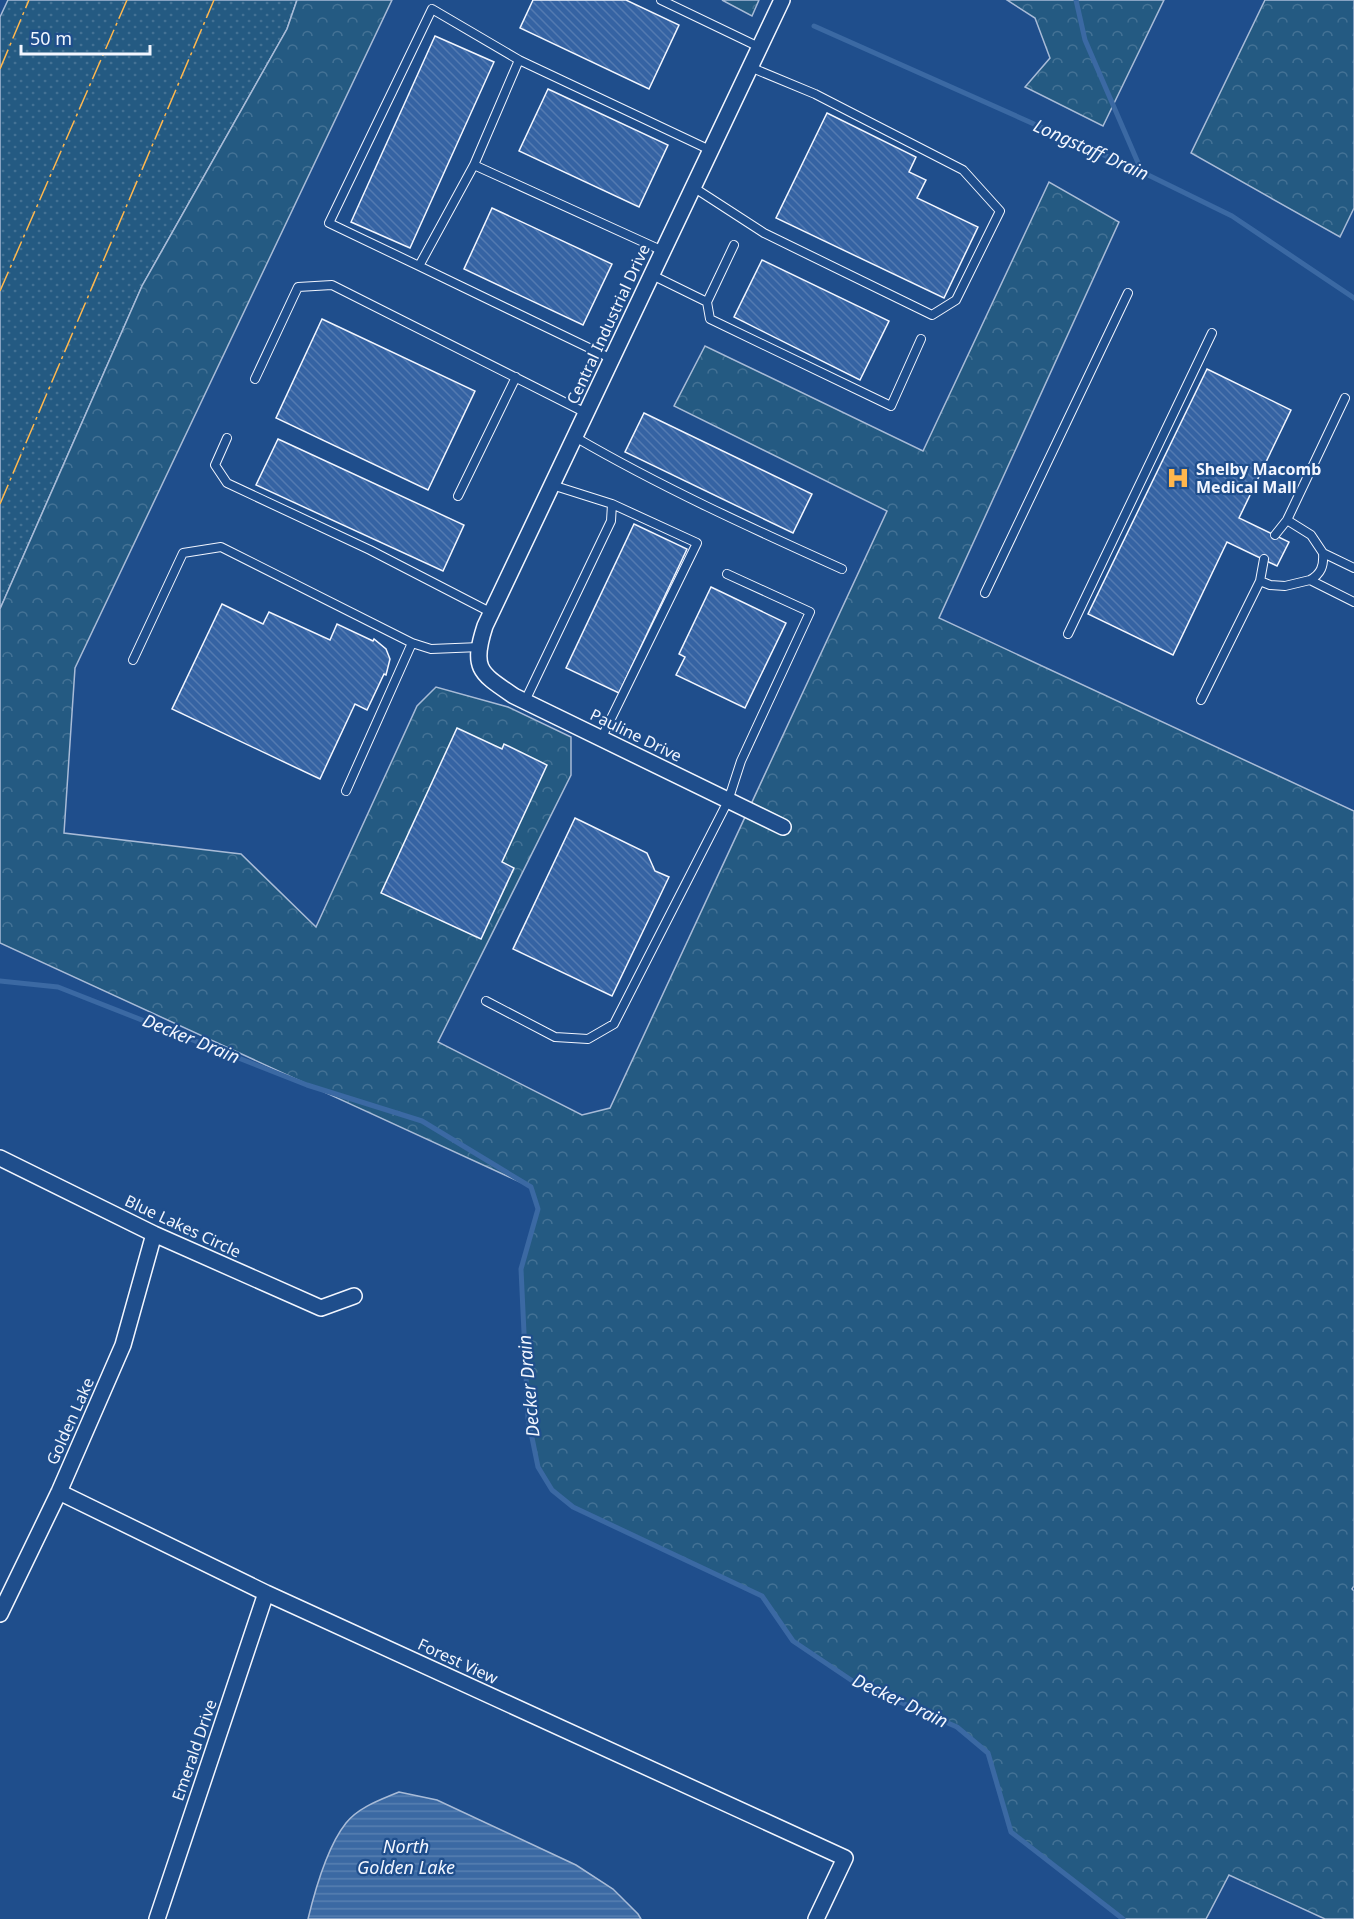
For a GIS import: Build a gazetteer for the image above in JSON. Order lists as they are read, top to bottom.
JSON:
{
  "streets": {
    "street": [
      "Central Industrial Drive",
      "Pauline Drive",
      "Blue Lakes Circle",
      "Golden Lake",
      "Forest View",
      "Emerald Drive"
    ]
  },
  "crossings": [
    ["Central Industrial Drive", "Pauline Drive"],
    ["Blue Lakes Circle", "Golden Lake"],
    ["Golden Lake", "Forest View"],
    ["Forest View", "Emerald Drive"]
  ],
  "water": ["Longstaff Drain", "Decker Drain", "North Golden Lake"],
  "places": {
    "hospital": ["Shelby Macomb Medical Mall"]
  },
  "scale_bar": "50 m"
}
